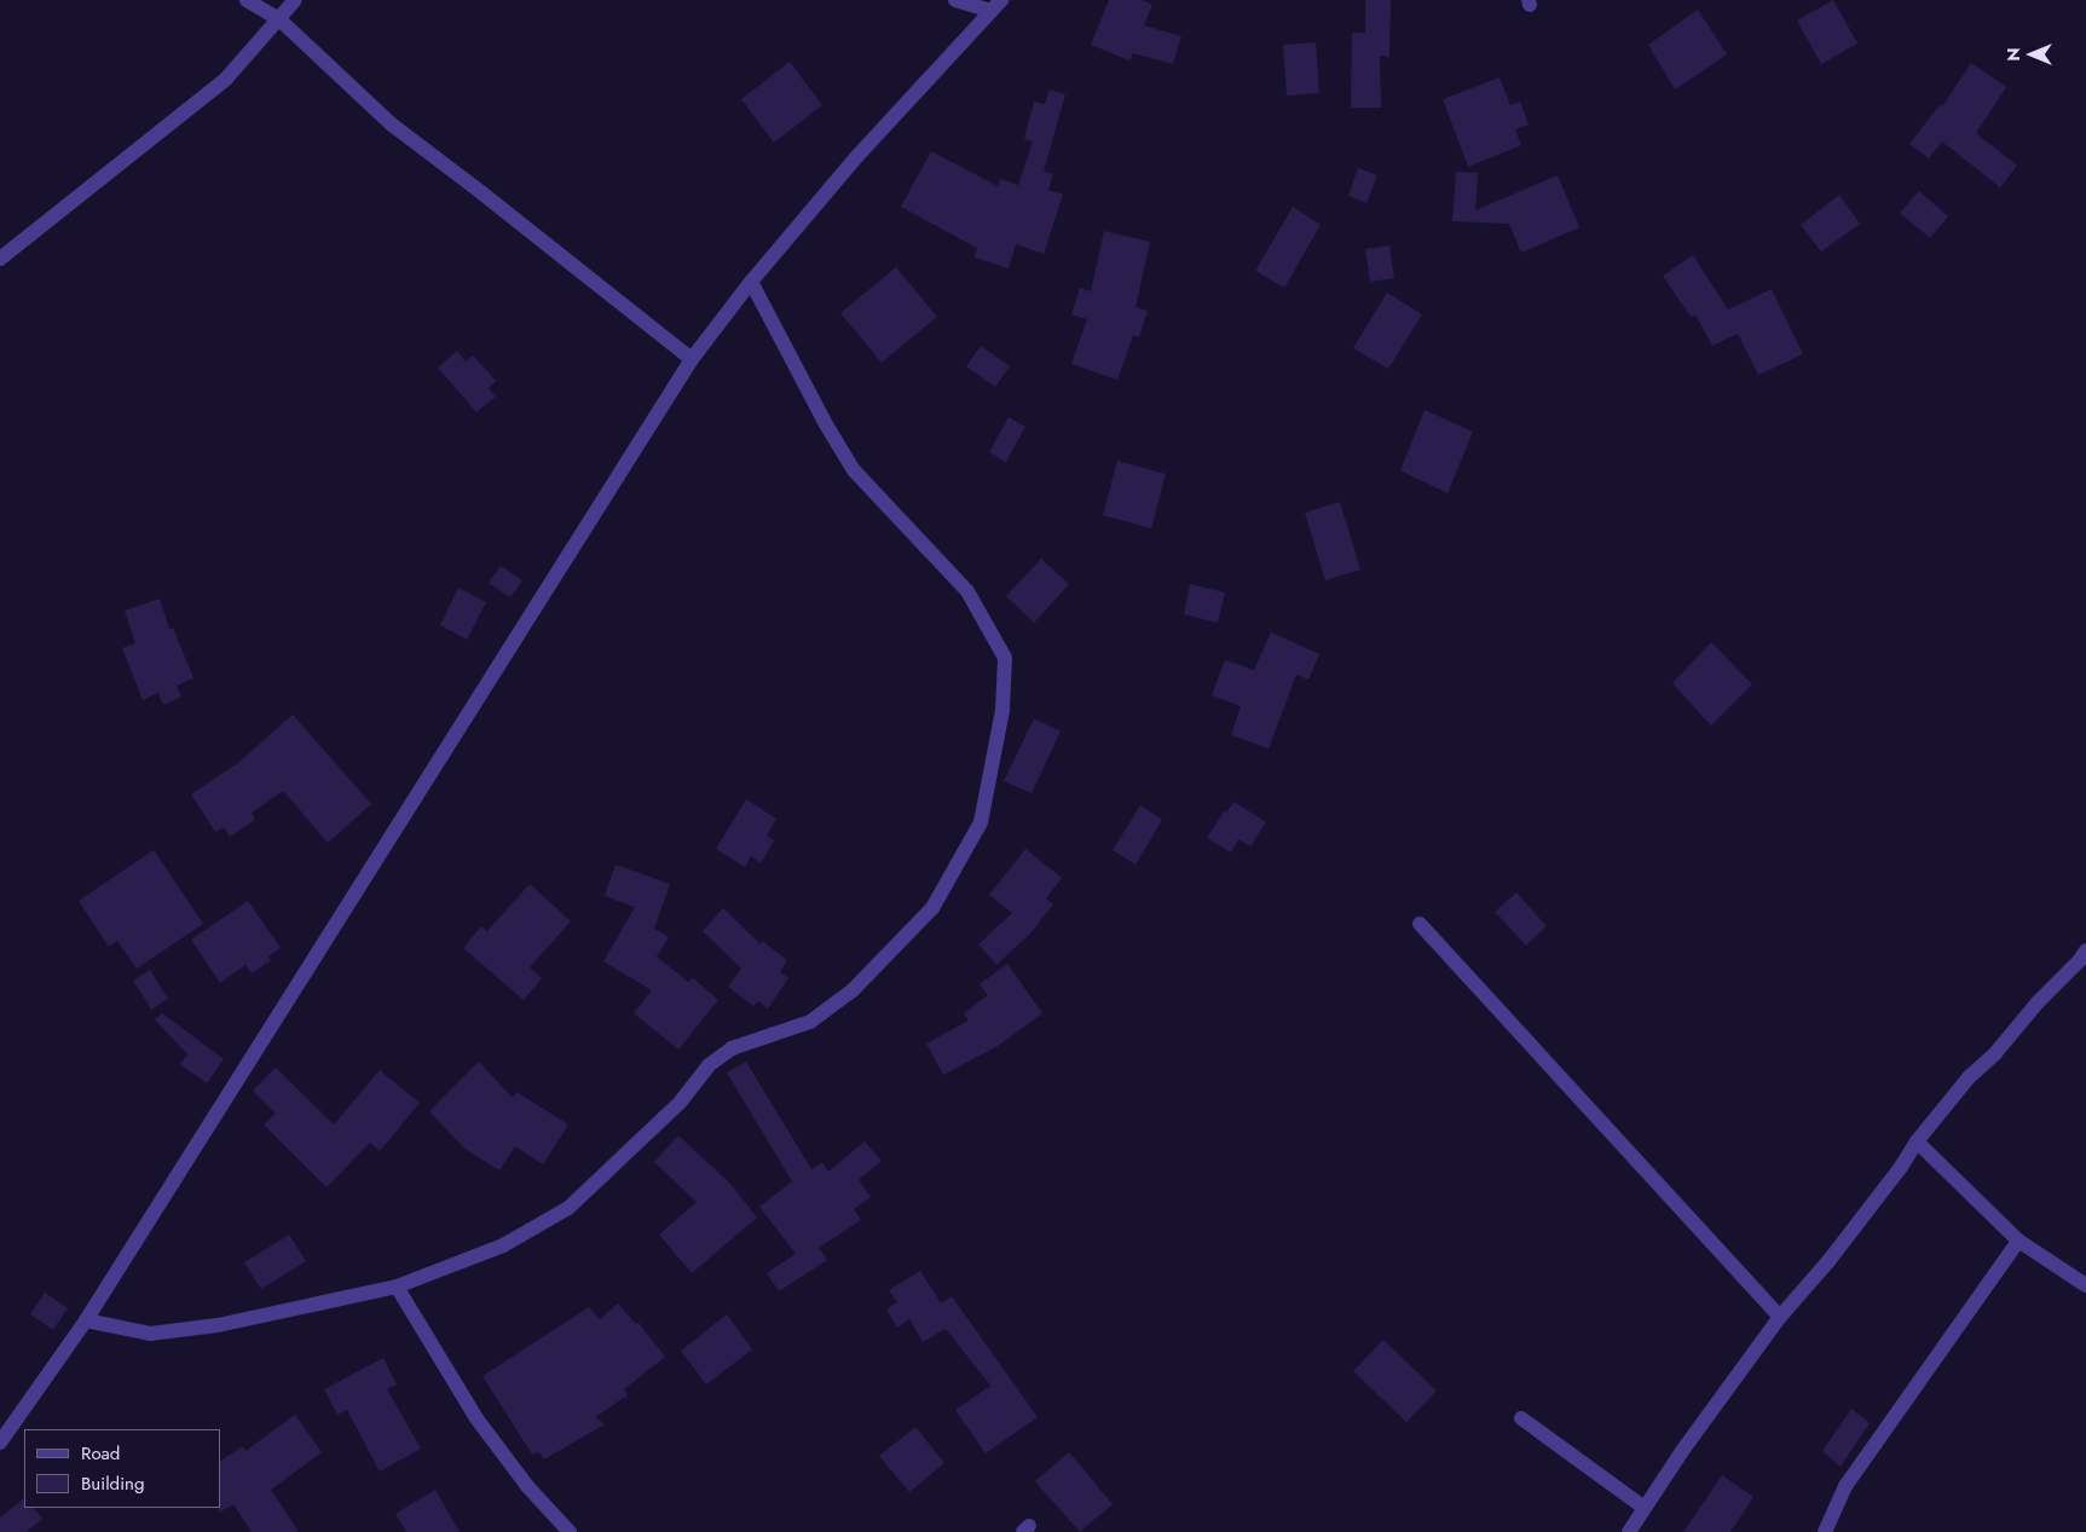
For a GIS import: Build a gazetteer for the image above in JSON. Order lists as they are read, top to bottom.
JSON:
{
  "legend": ["Road", "Building"],
  "north": "left"
}
